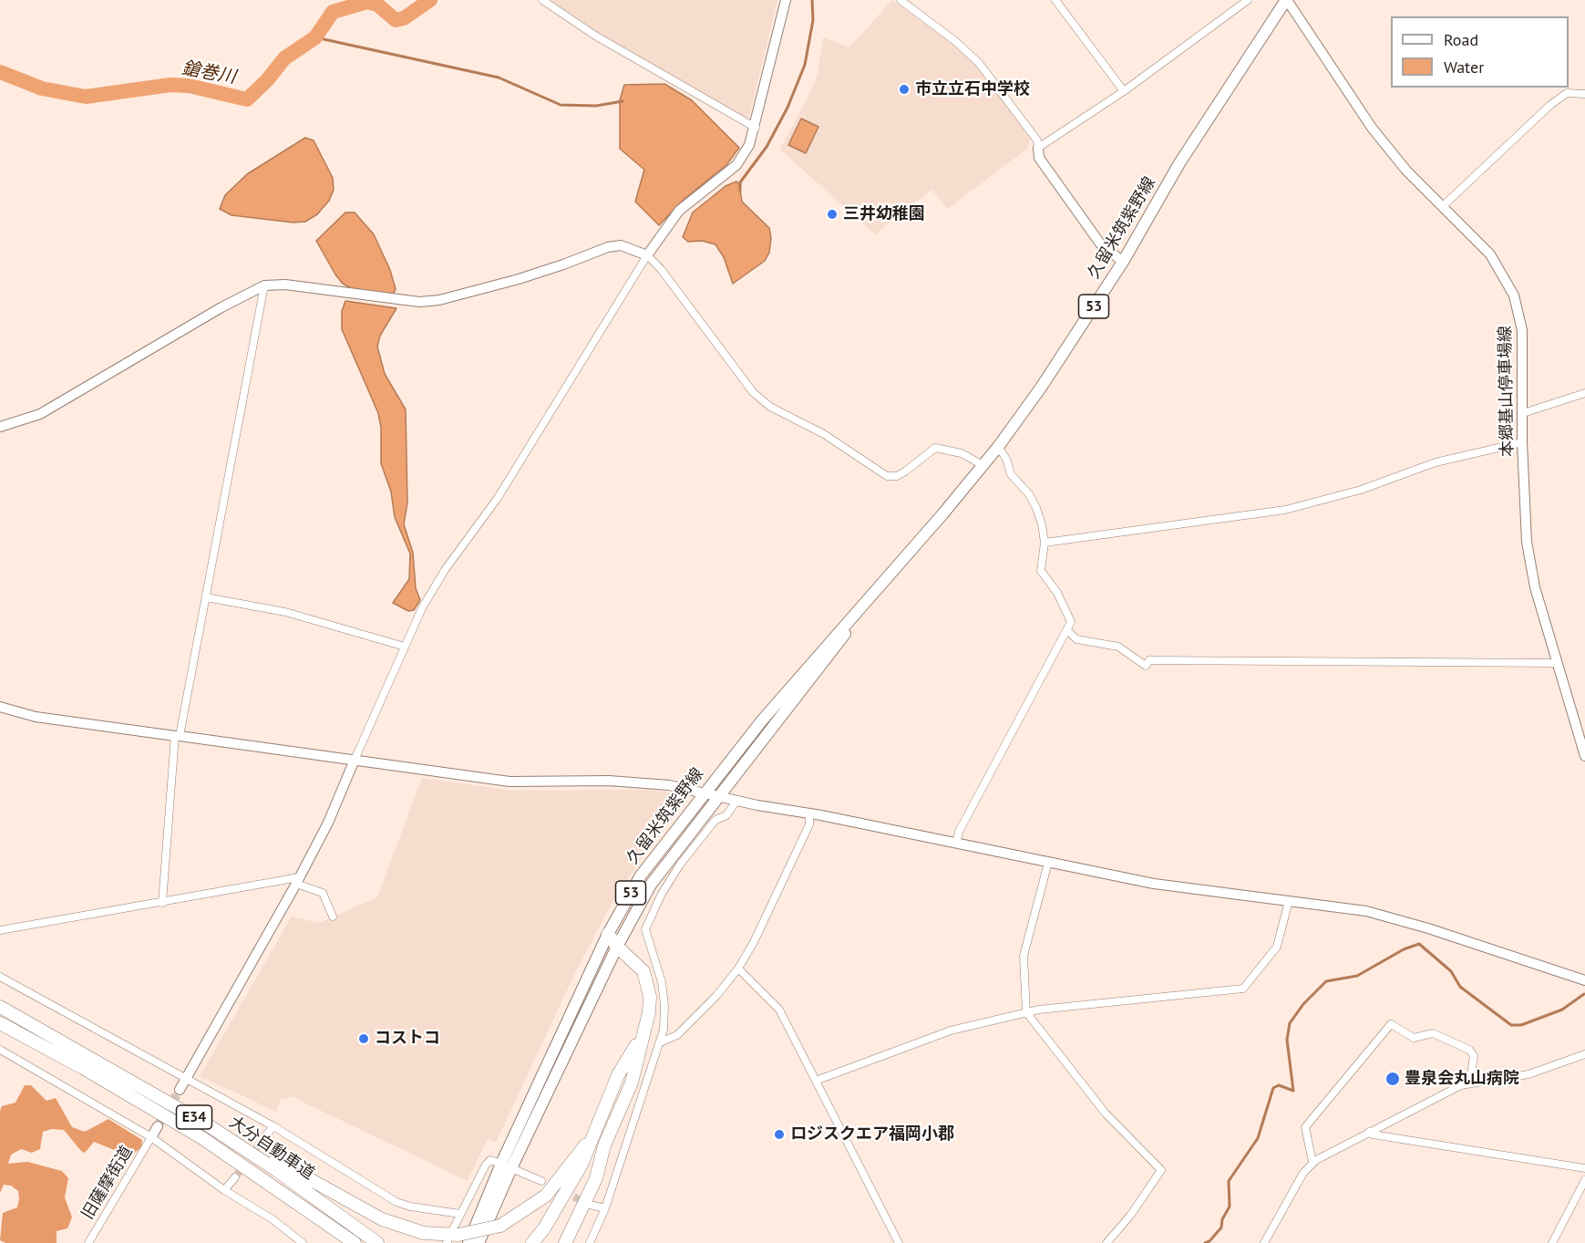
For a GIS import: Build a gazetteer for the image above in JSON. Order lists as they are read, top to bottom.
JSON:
{
  "streets": {
    "highway": ["E34", "大分自動車道"],
    "main road": ["久留米筑紫野線", "53"],
    "street": ["本郷基山停車場線", "旧薩摩街道"]
  },
  "crossings": [
    ["久留米筑紫野線", "本郷基山停車場線"]
  ],
  "water": ["鎗巻川"],
  "places": [
    "市立立石中学校",
    "三井幼稚園",
    "コストコ",
    "豊泉会丸山病院",
    "ロジスクエア福岡小郡"
  ],
  "legend": ["Road", "Water"]
}
